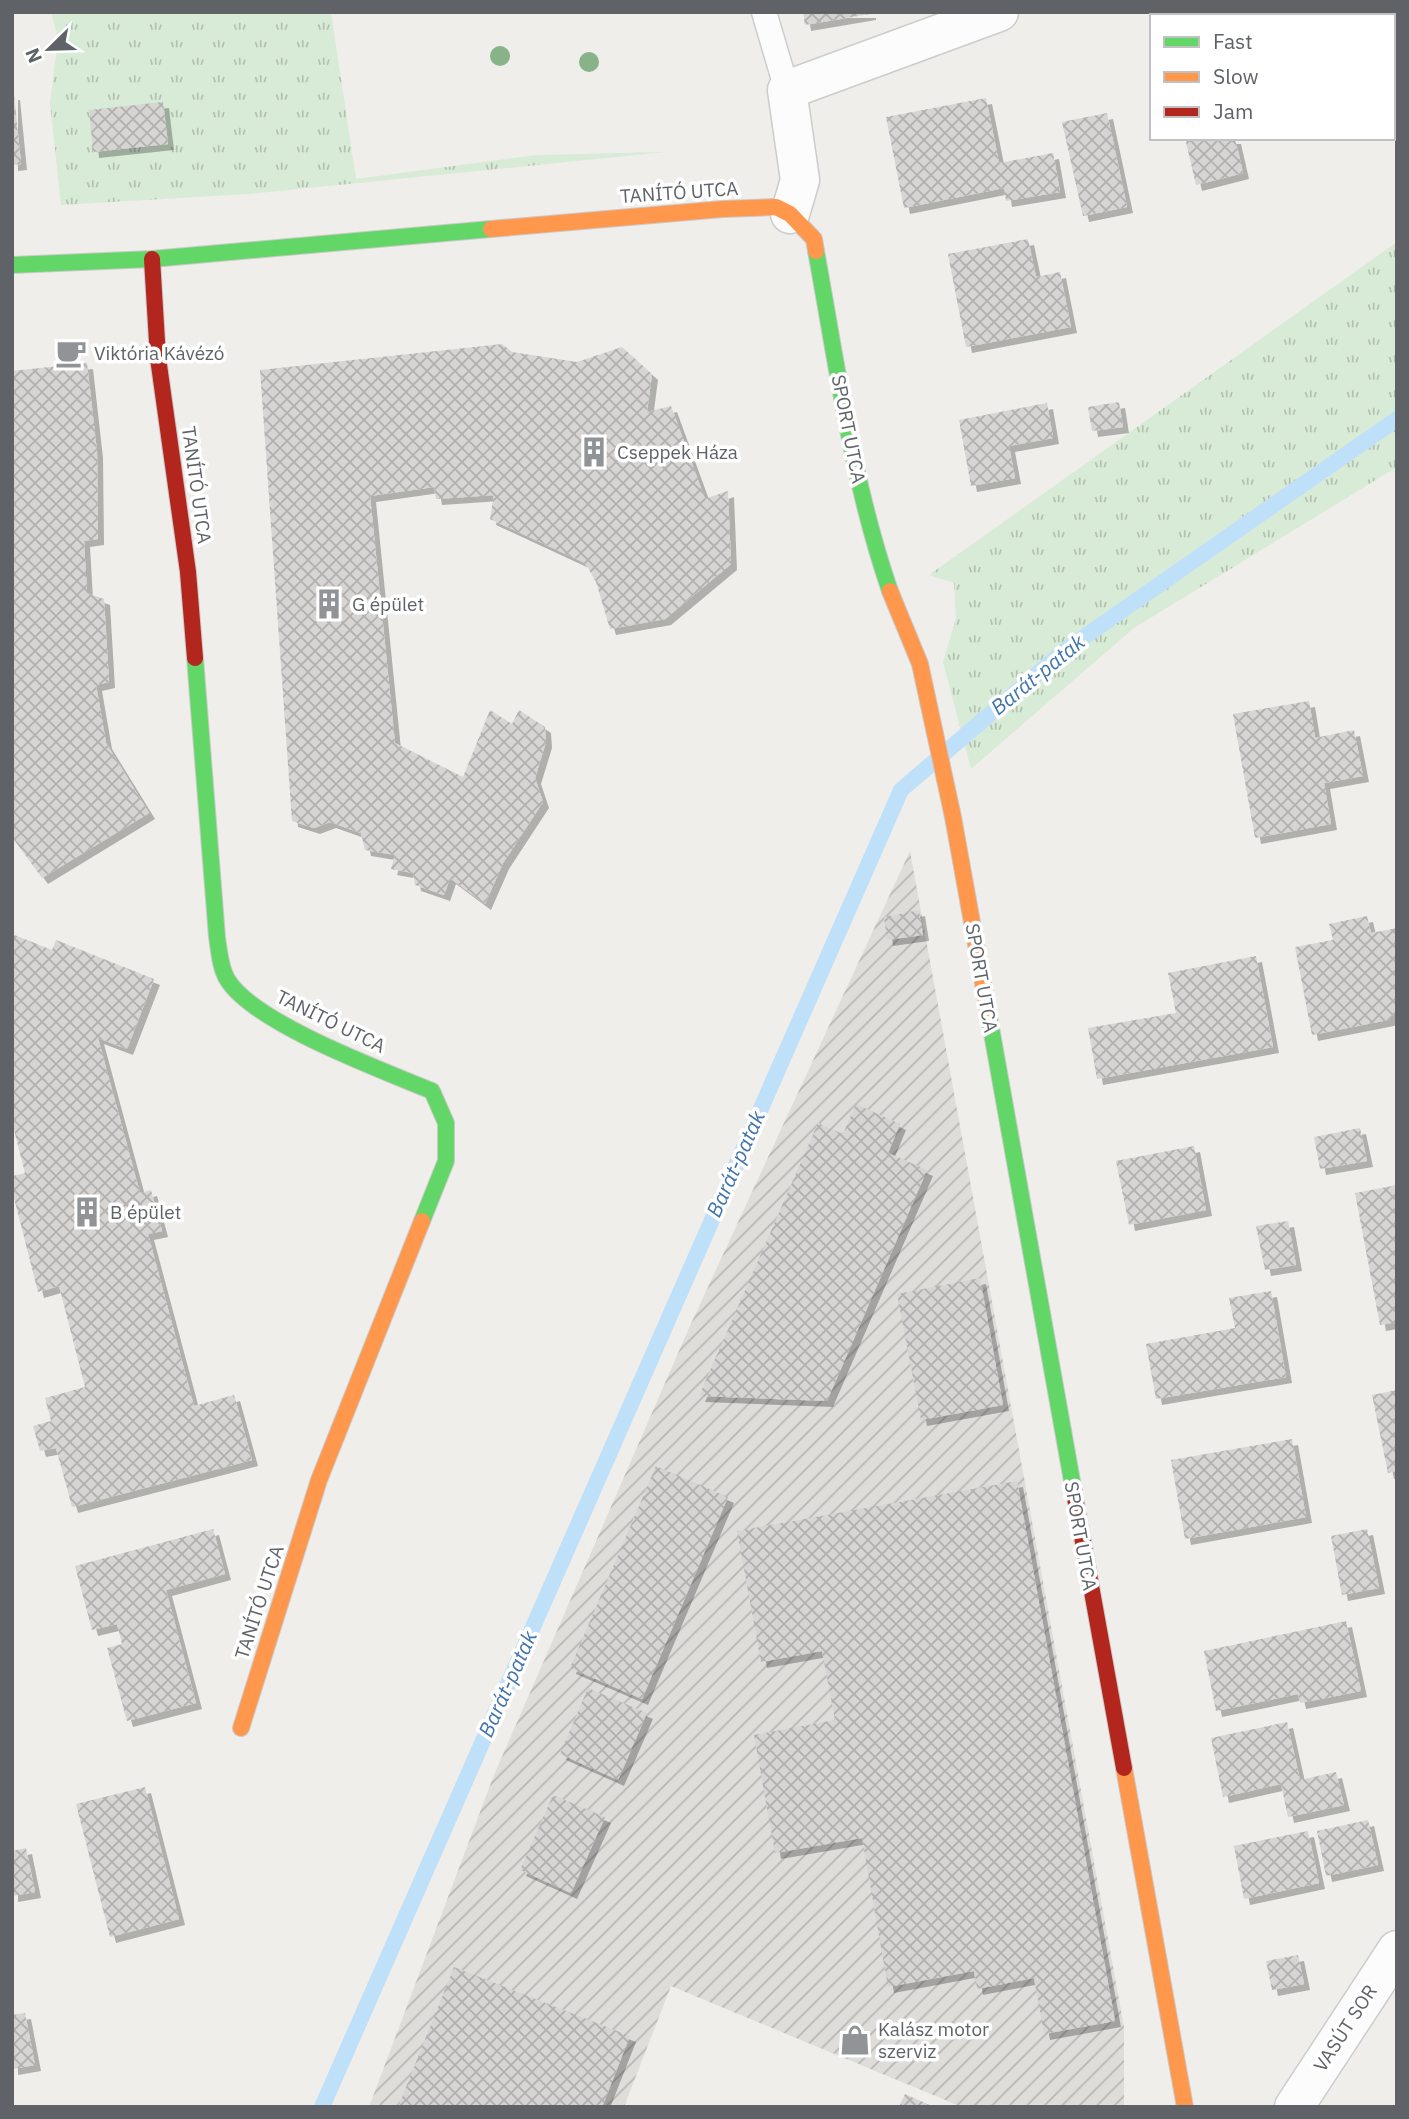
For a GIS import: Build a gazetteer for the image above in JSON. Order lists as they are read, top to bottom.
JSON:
{
  "streets": {
    "street": ["TANÍTÓ UTCA", "SPORT UTCA", "VASÚT SOR"]
  },
  "crossings": [
    ["TANÍTÓ UTCA", "SPORT UTCA"]
  ],
  "water": ["Barát-patak"],
  "places": {
    "cafe": ["Viktória Kávézó"],
    "building": ["Cseppek Háza", "G épület", "B épület"],
    "shop": ["Kalász motor szerviz"]
  },
  "legend": ["Fast", "Slow", "Jam"],
  "north": "bottom left"
}
